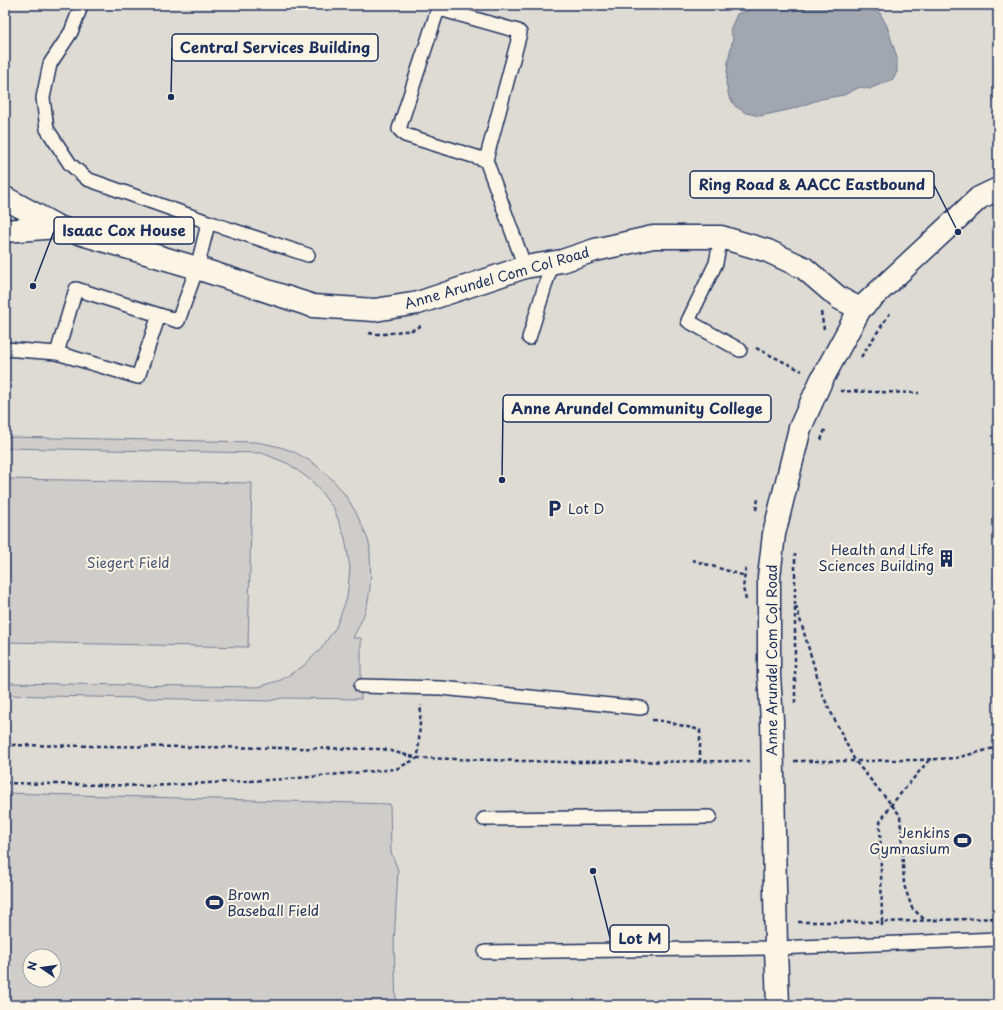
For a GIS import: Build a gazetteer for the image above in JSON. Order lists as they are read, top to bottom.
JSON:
{
  "streets": {
    "street": ["Anne Arundel Com Col Road"]
  },
  "parks": ["Siegert Field"],
  "places": {
    "other": [
      "Central Services Building",
      "Ring Road & AACC Eastbound",
      "Isaac Cox House",
      "Anne Arundel Community College",
      "Lot M"
    ],
    "parking": ["Lot D"],
    "building": ["Health and Life Sciences Building"],
    "sports": ["Jenkins Gymnasium", "Brown Baseball Field"]
  },
  "north": "left"
}
